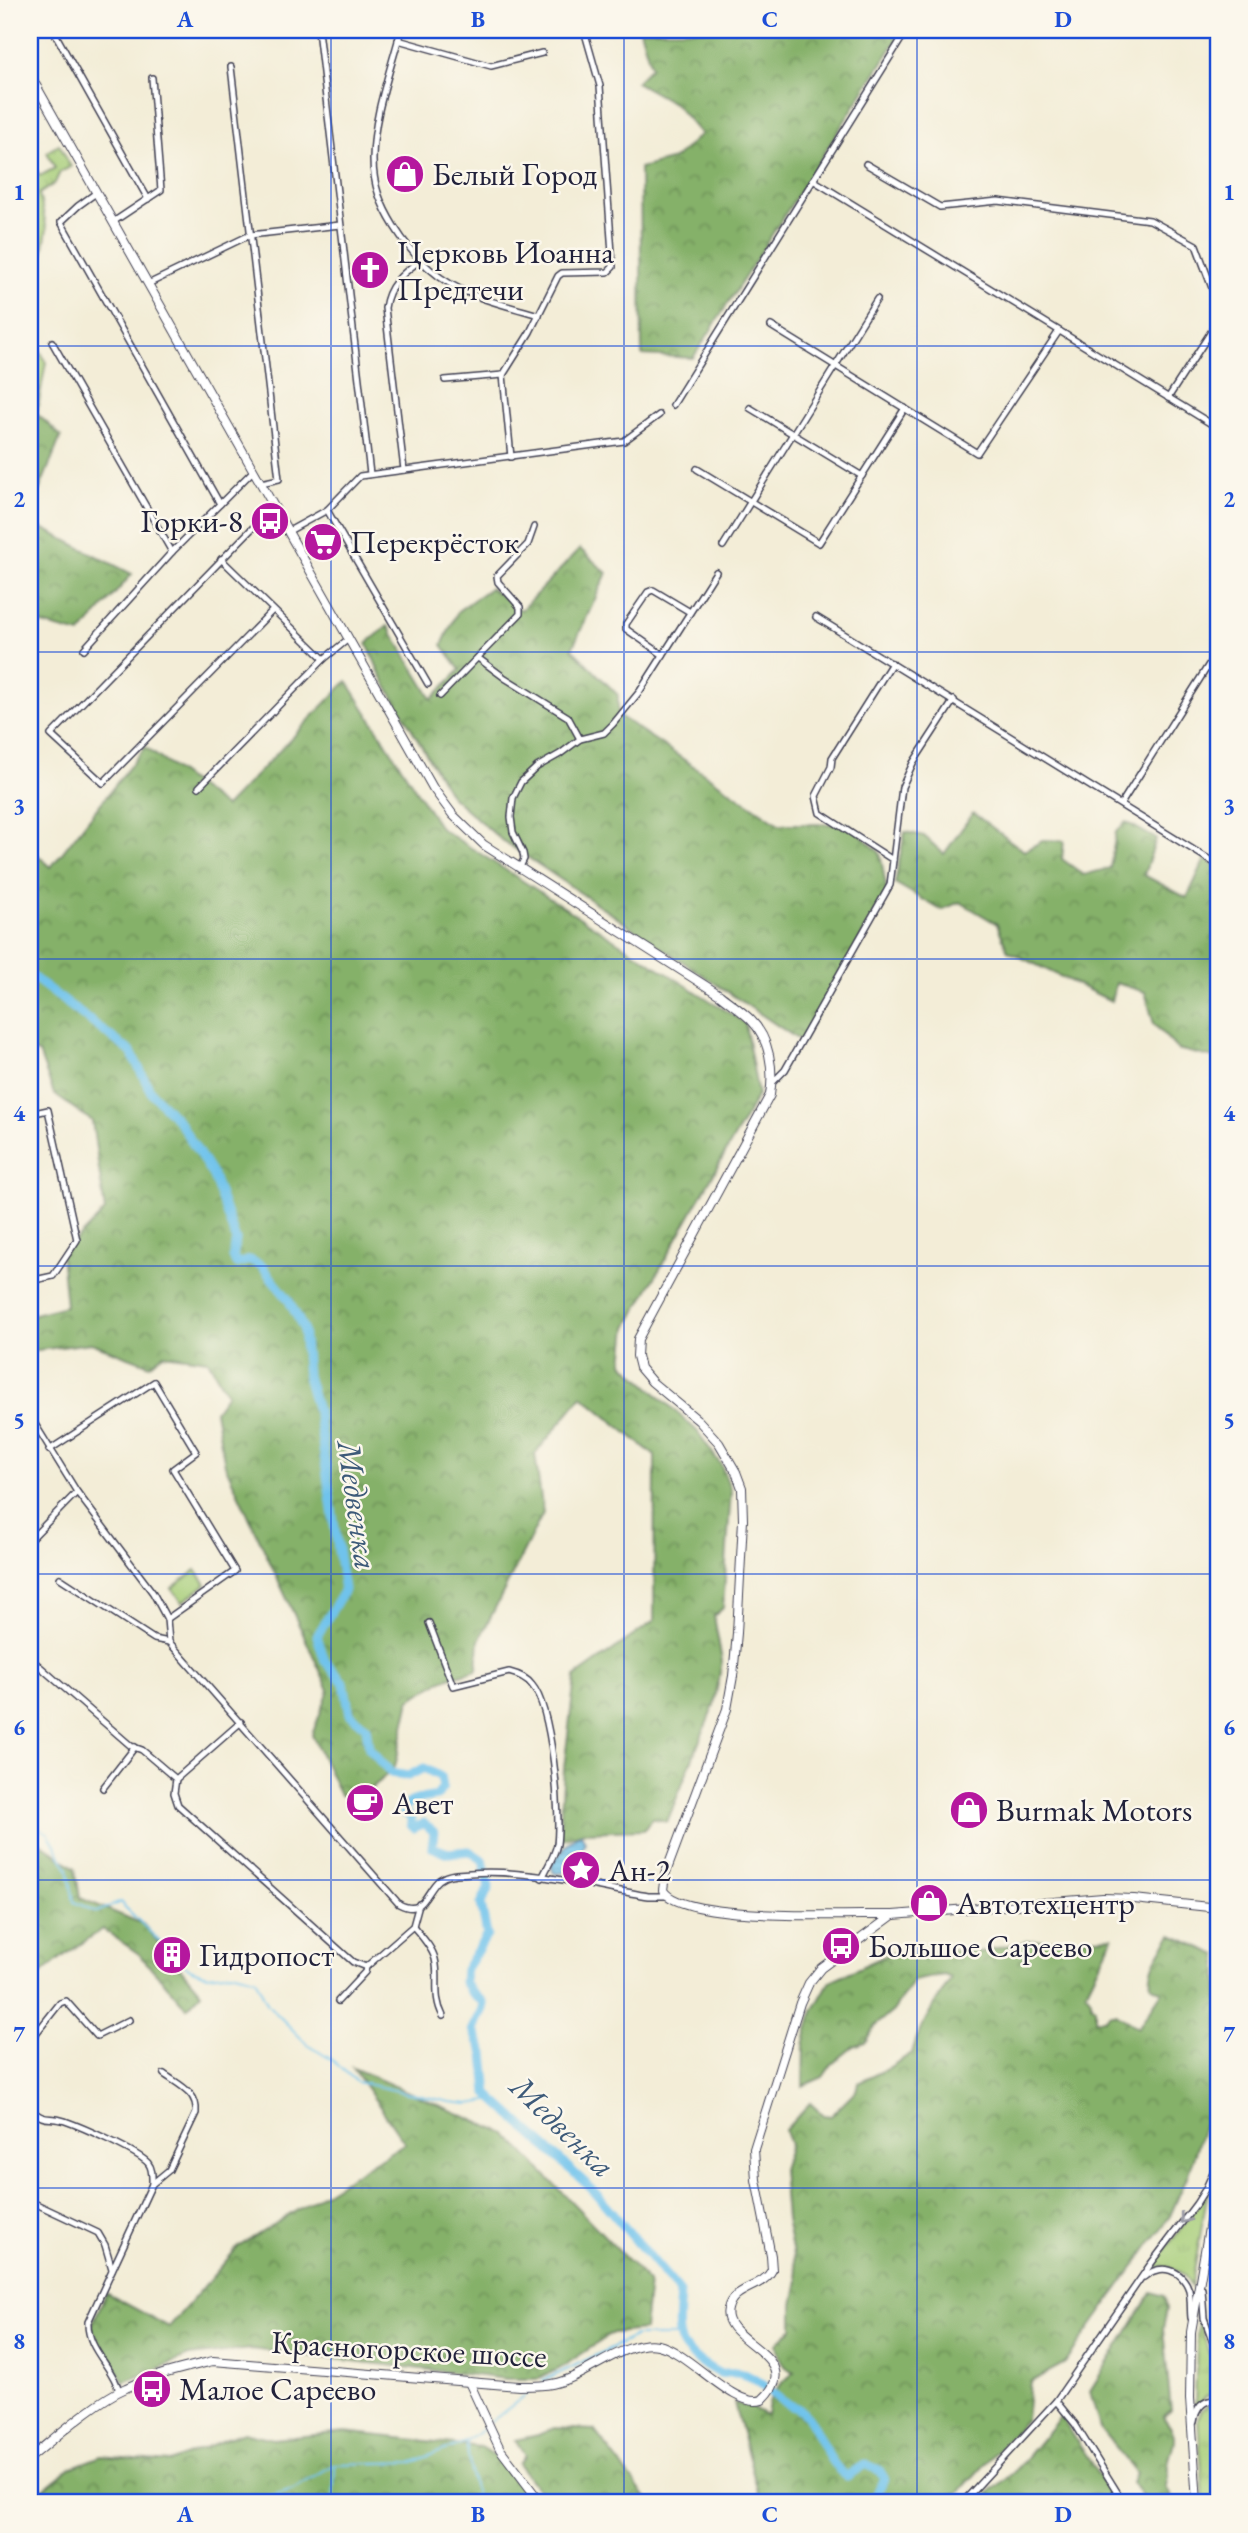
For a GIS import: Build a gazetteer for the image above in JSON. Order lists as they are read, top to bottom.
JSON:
{
  "streets": {
    "street": ["Красногорское шоссе"]
  },
  "water": ["Медвенка"],
  "places": {
    "shop": ["Белый Город", "Burmak Motors", "Автотехцентр"],
    "church": ["Церковь Иоанна Предтечи"],
    "bus stop": ["Горки-8", "Большое Сареево", "Малое Сареево"],
    "supermarket": ["Перекрёсток"],
    "cafe": ["Авет"],
    "place": ["Ан-2"],
    "building": ["Гидропост"]
  },
  "grid": {
    "columns": [
      "A",
      "B",
      "C",
      "D"
    ],
    "rows": [
      "1",
      "2",
      "3",
      "4",
      "5",
      "6",
      "7",
      "8"
    ]
  }
}
